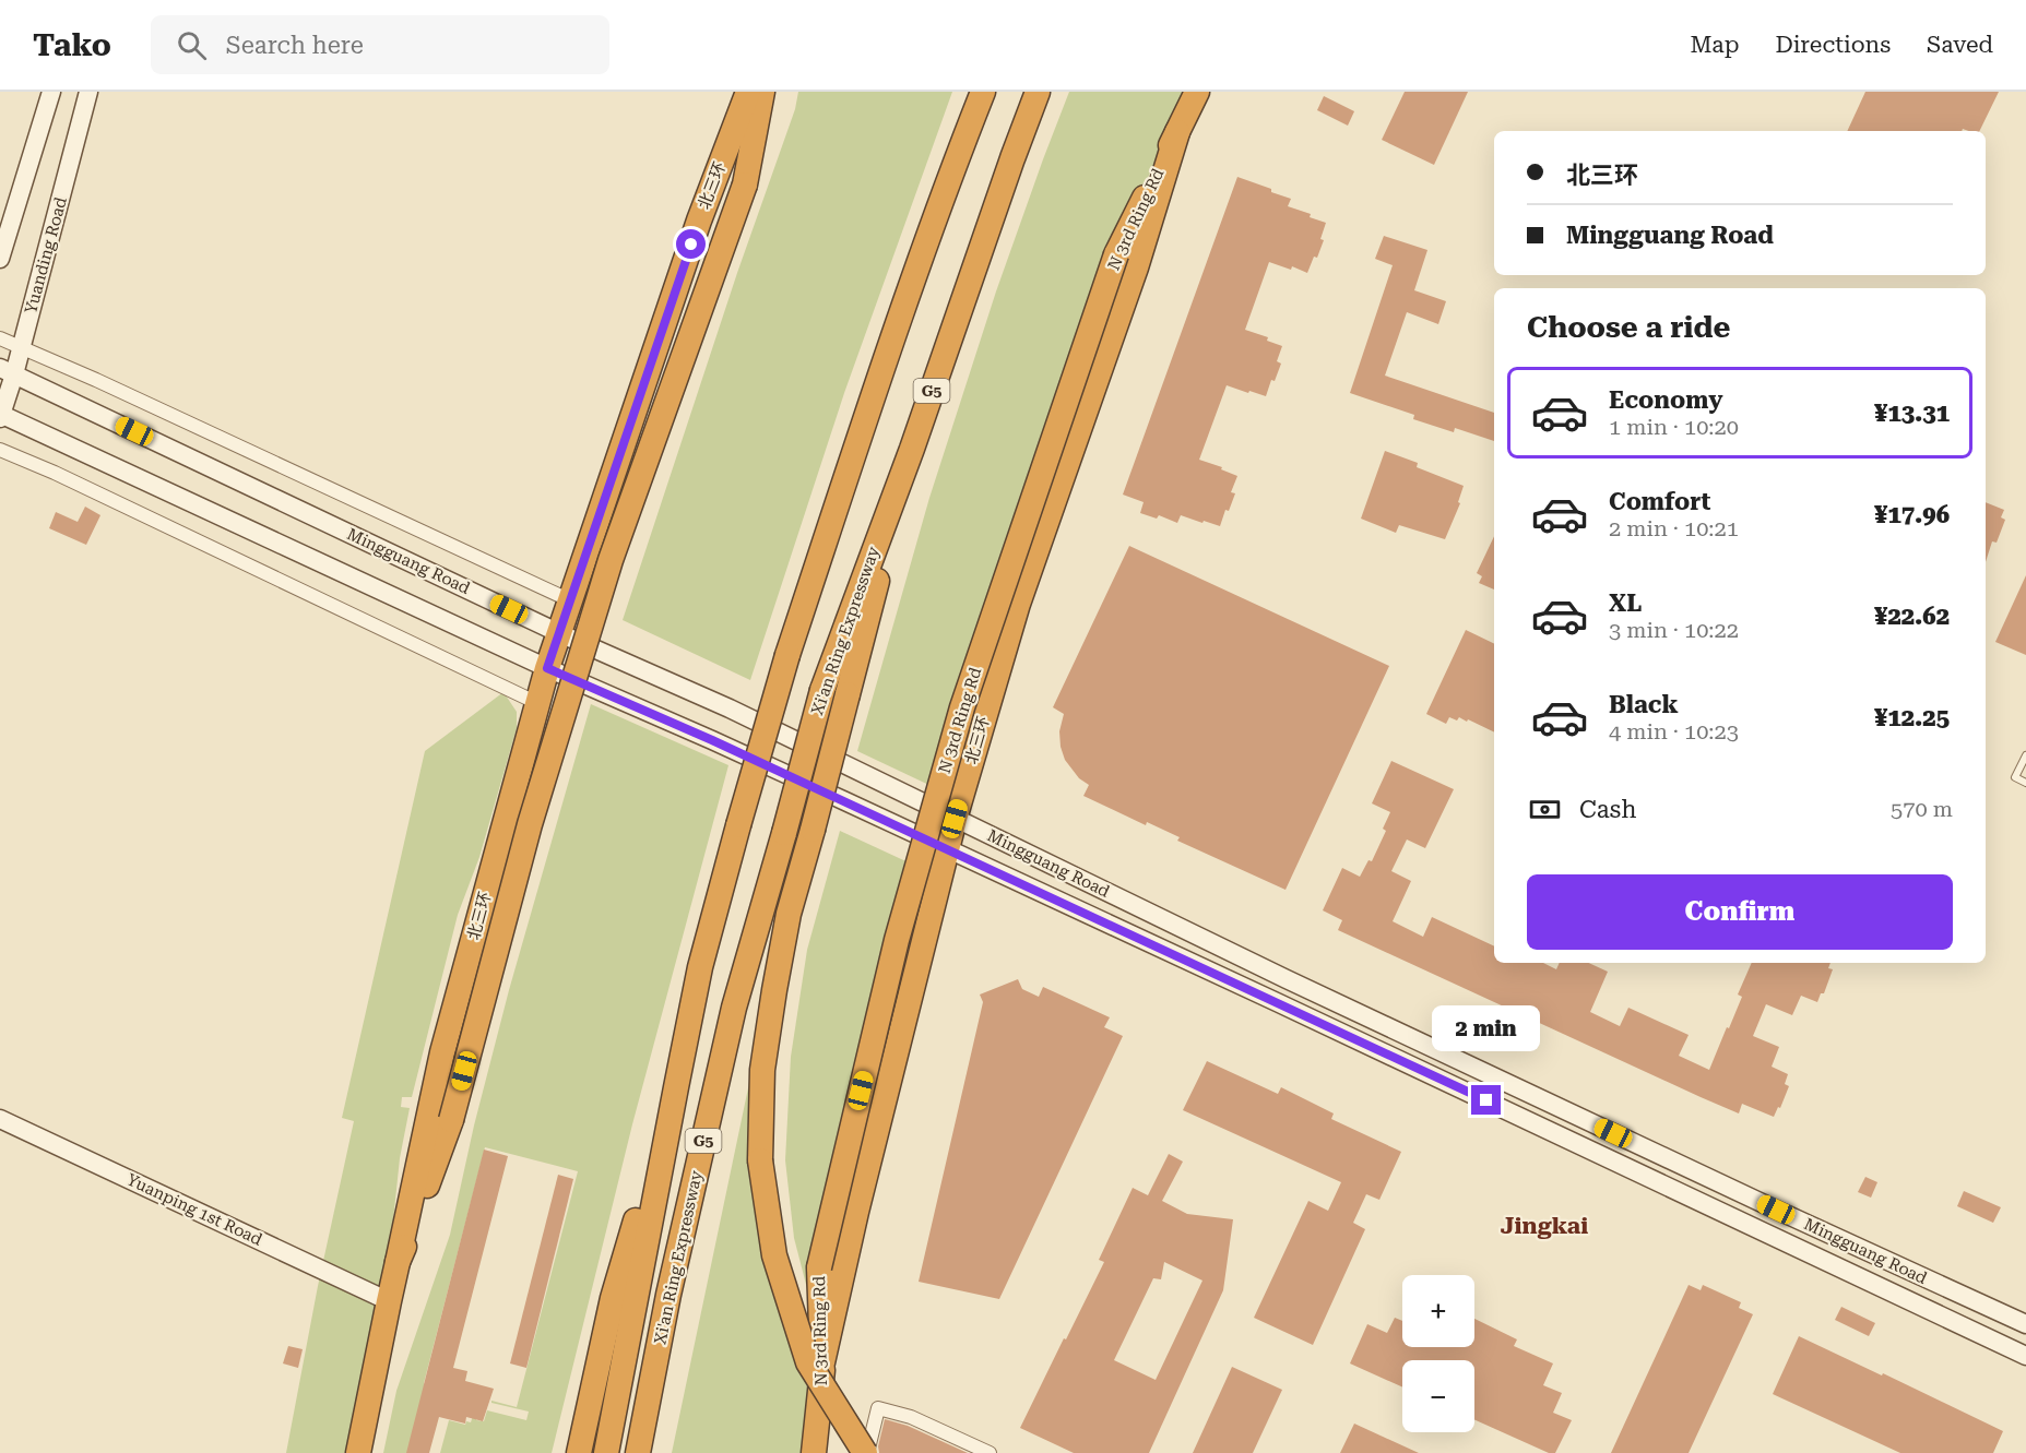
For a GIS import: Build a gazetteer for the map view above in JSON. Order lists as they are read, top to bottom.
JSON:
{
  "streets": {
    "highway": [
      "北三环",
      "N 3rd Ring Rd",
      "G5",
      "Xi'an Ring Expressway"
    ],
    "main road": ["Yuanding Road", "Mingguang Road", "Yuanping 1st Road"]
  },
  "crossings": [
    ["北三环", "N 3rd Ring Rd"],
    ["北三环", "Mingguang Road"],
    ["Yuanding Road", "Mingguang Road"]
  ],
  "districts": ["Jingkai"],
  "page": {
    "header": "Tako",
    "search": "Search here",
    "nav": ["Map", "Directions", "Saved"],
    "banner": ["北三环", "Mingguang Road"],
    "heading": "Choose a ride",
    "list": [
      {
        "name": "Economy",
        "note": "1 min · 10:20",
        "value": "¥13.31"
      },
      {
        "name": "Comfort",
        "note": "2 min · 10:21",
        "value": "¥17.96"
      },
      {
        "name": "XL",
        "note": "3 min · 10:22",
        "value": "¥22.62"
      },
      {
        "name": "Black",
        "note": "4 min · 10:23",
        "value": "¥12.25"
      }
    ],
    "pay": ["Cash", "570 m"],
    "buttons": "Confirm",
    "bubble": "2 min",
    "map_buttons": ["+", "−"]
  }
}
